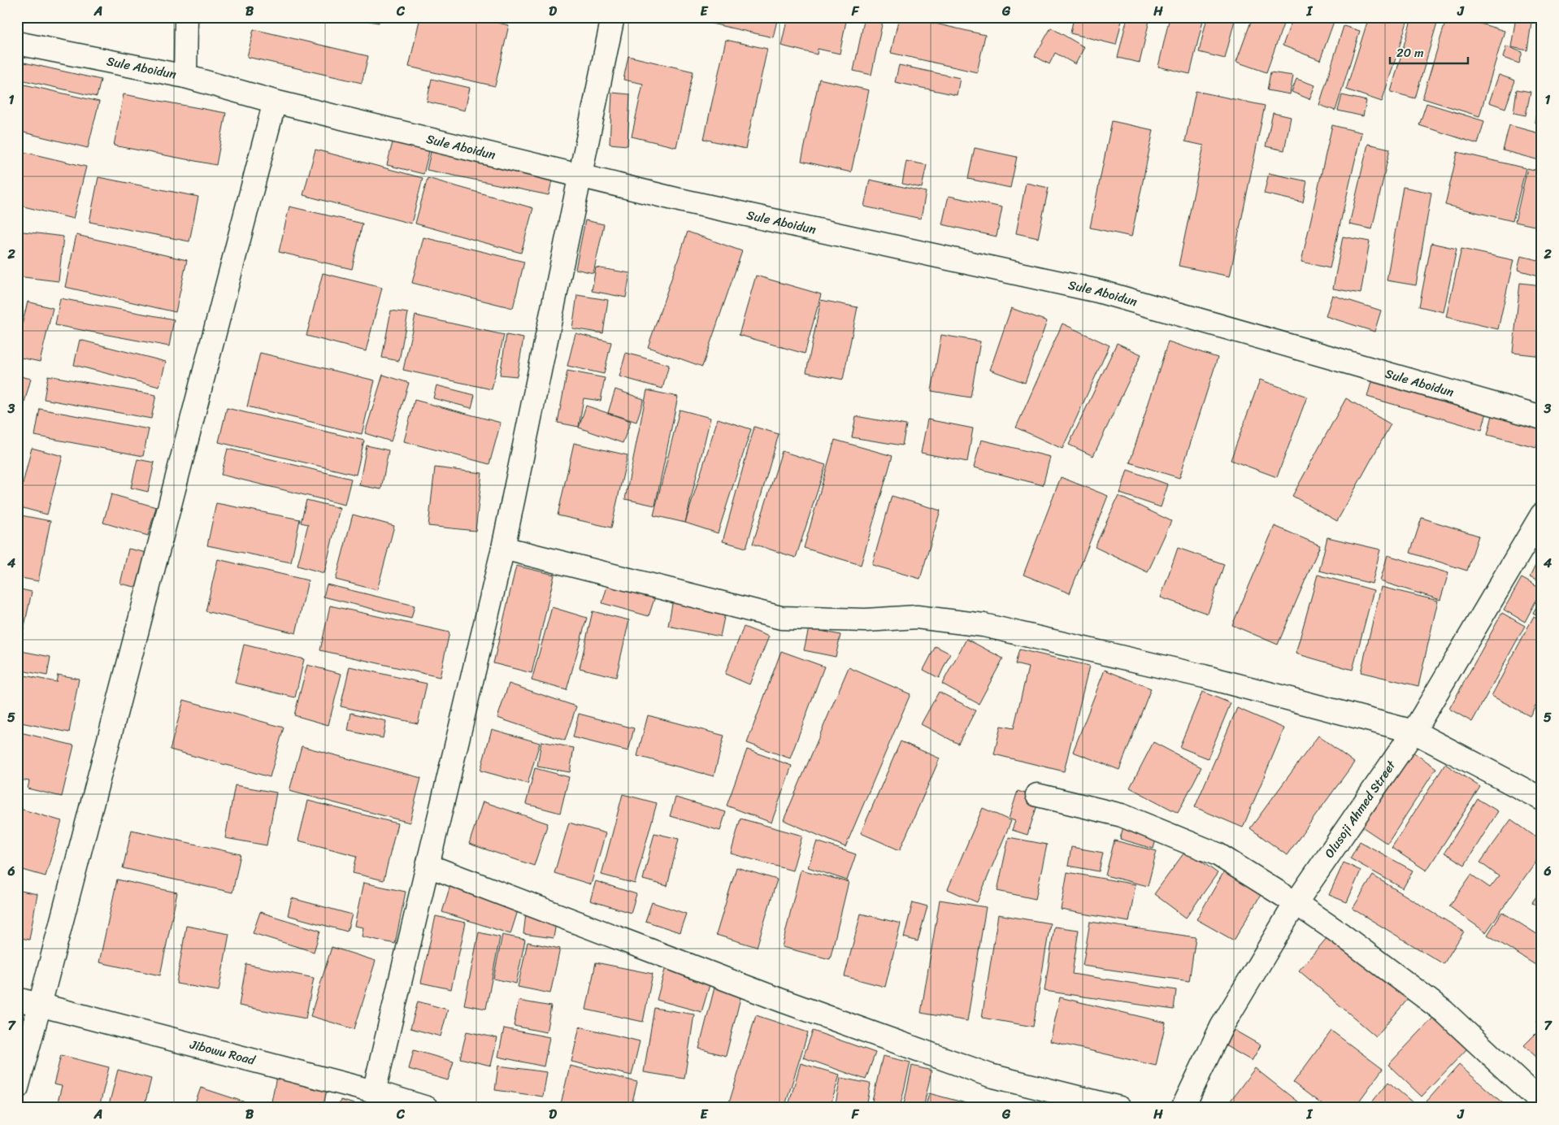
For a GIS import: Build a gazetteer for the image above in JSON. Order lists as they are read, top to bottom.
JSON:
{
  "streets": {
    "street": ["Sule Aboidun", "Olusoji Ahmed Street", "Jibowu Road"]
  },
  "scale_bar": "20 m",
  "grid": {
    "columns": [
      "A",
      "B",
      "C",
      "D",
      "E",
      "F",
      "G",
      "H",
      "I",
      "J"
    ],
    "rows": [
      "1",
      "2",
      "3",
      "4",
      "5",
      "6",
      "7"
    ]
  }
}
